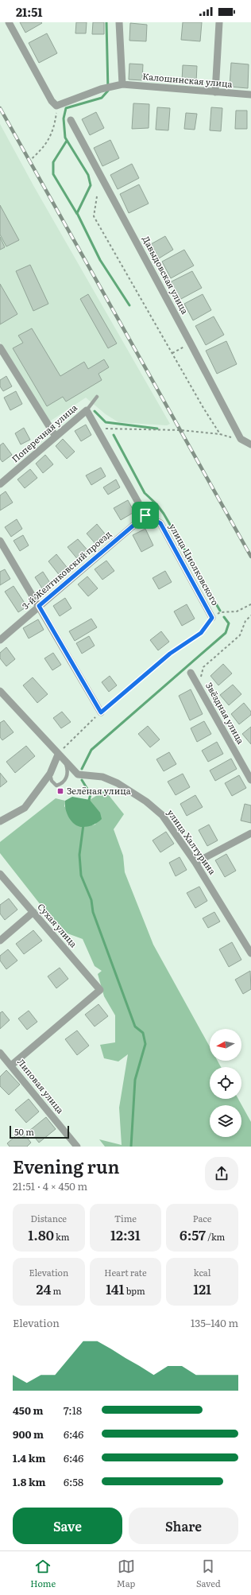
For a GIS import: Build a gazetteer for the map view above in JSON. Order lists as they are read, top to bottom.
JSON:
{
  "streets": {
    "street": [
      "Калошинская улица",
      "Давыдовская улица",
      "Поперечная улица",
      "улица Циолковского",
      "3-й Желтиковский проезд",
      "Звёздная улица",
      "улица Халтурина",
      "Сухая улица",
      "Липовая улица"
    ]
  },
  "crossings": [
    ["улица Циолковского", "3-й Желтиковский проезд"],
    ["Сухая улица", "Липовая улица"]
  ],
  "places": {
    "transit": ["Зелёная улица"]
  },
  "scale_bar": "50 m",
  "north": "left",
  "page": {
    "status": "21:51",
    "scale": "50 m",
    "heading": ["Evening run", "21:51 · 4 × 450 m"],
    "stats": [
      ["Distance", "1.80 km"],
      ["Time", "12:31"],
      ["Pace", "6:57 /km"],
      ["Elevation", "24 m"],
      ["Heart rate", "141 bpm"],
      ["kcal", "121"]
    ],
    "chart": ["Elevation", "135–140 m"],
    "list": [
      {
        "name": "450 m",
        "note": "7:18"
      },
      {
        "name": "900 m",
        "note": "6:46"
      },
      {
        "name": "1.4 km",
        "note": "6:46"
      },
      {
        "name": "1.8 km",
        "note": "6:58"
      }
    ],
    "buttons": ["Save", "Share"],
    "tabs": ["Home", "Map", "Saved"]
  }
}
